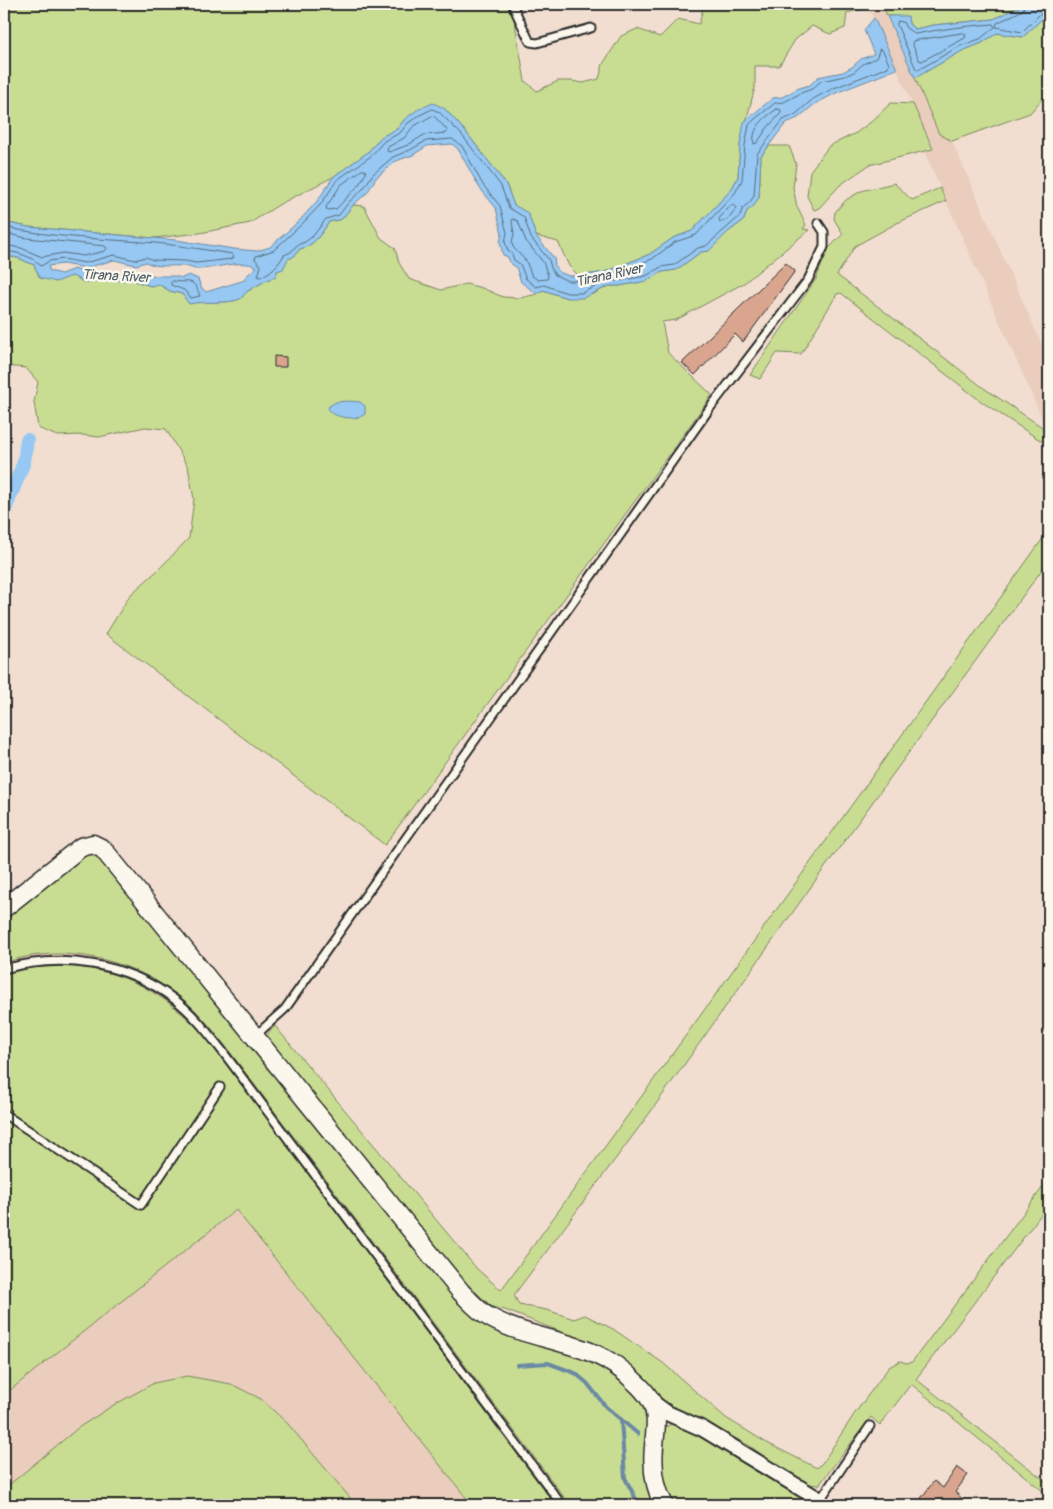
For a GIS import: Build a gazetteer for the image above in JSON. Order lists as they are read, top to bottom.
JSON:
{
  "water": ["Tirana River"]
}
